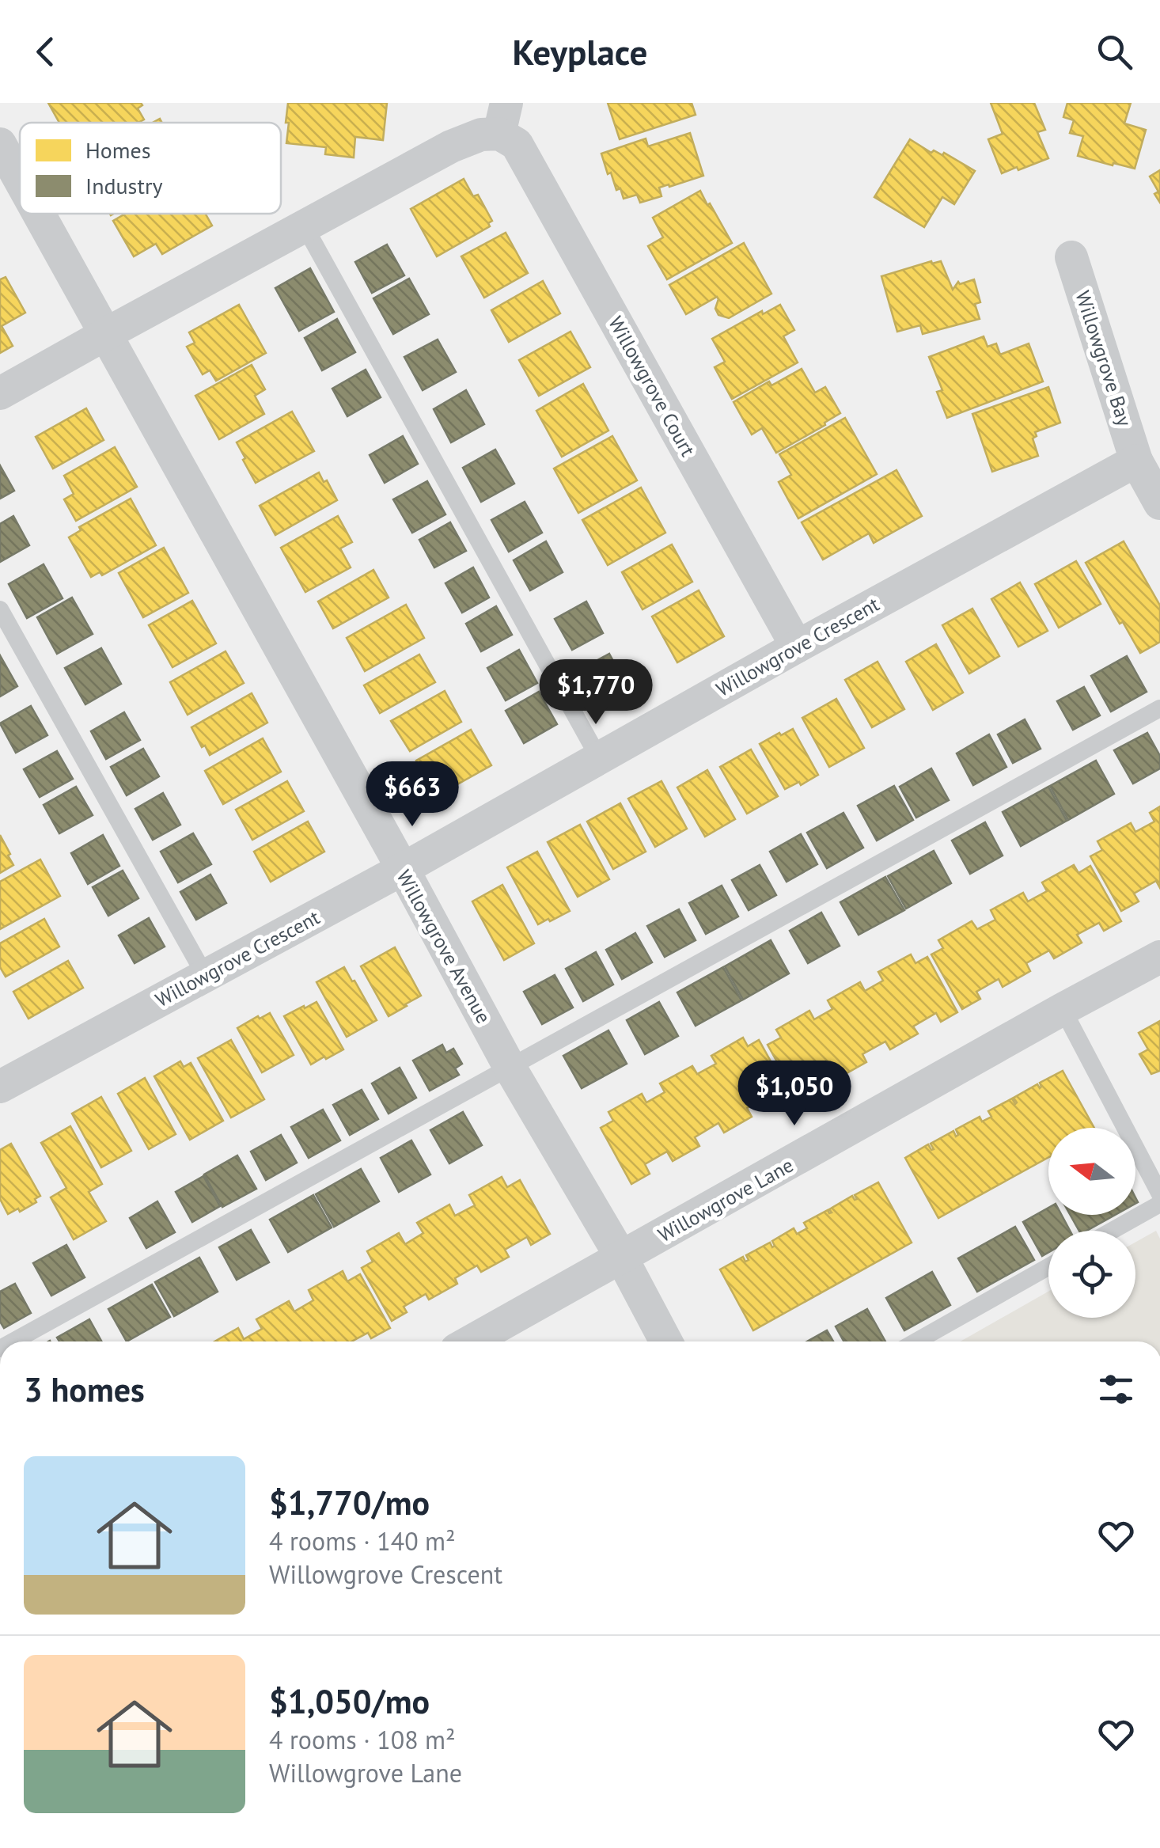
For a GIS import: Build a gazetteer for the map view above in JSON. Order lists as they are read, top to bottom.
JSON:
{
  "streets": {
    "street": [
      "Willowgrove Bay",
      "Willowgrove Court",
      "Willowgrove Crescent",
      "Willowgrove Avenue",
      "Willowgrove Lane"
    ]
  },
  "crossings": [
    ["Willowgrove Bay", "Willowgrove Crescent"],
    ["Willowgrove Court", "Willowgrove Crescent"],
    ["Willowgrove Court", "Willowgrove Avenue"],
    ["Willowgrove Crescent", "Willowgrove Avenue"],
    ["Willowgrove Avenue", "Willowgrove Lane"]
  ],
  "legend": ["Homes", "Industry"],
  "north": "left",
  "page": {
    "header": "Keyplace",
    "price": ["$1,770", "$663", "$1,050"],
    "heading": "3 homes",
    "list": [
      {
        "name": "$1,770/mo",
        "note": "4 rooms · 140 m² · Willowgrove Crescent"
      },
      {
        "name": "$1,050/mo",
        "note": "4 rooms · 108 m² · Willowgrove Lane"
      }
    ]
  }
}
